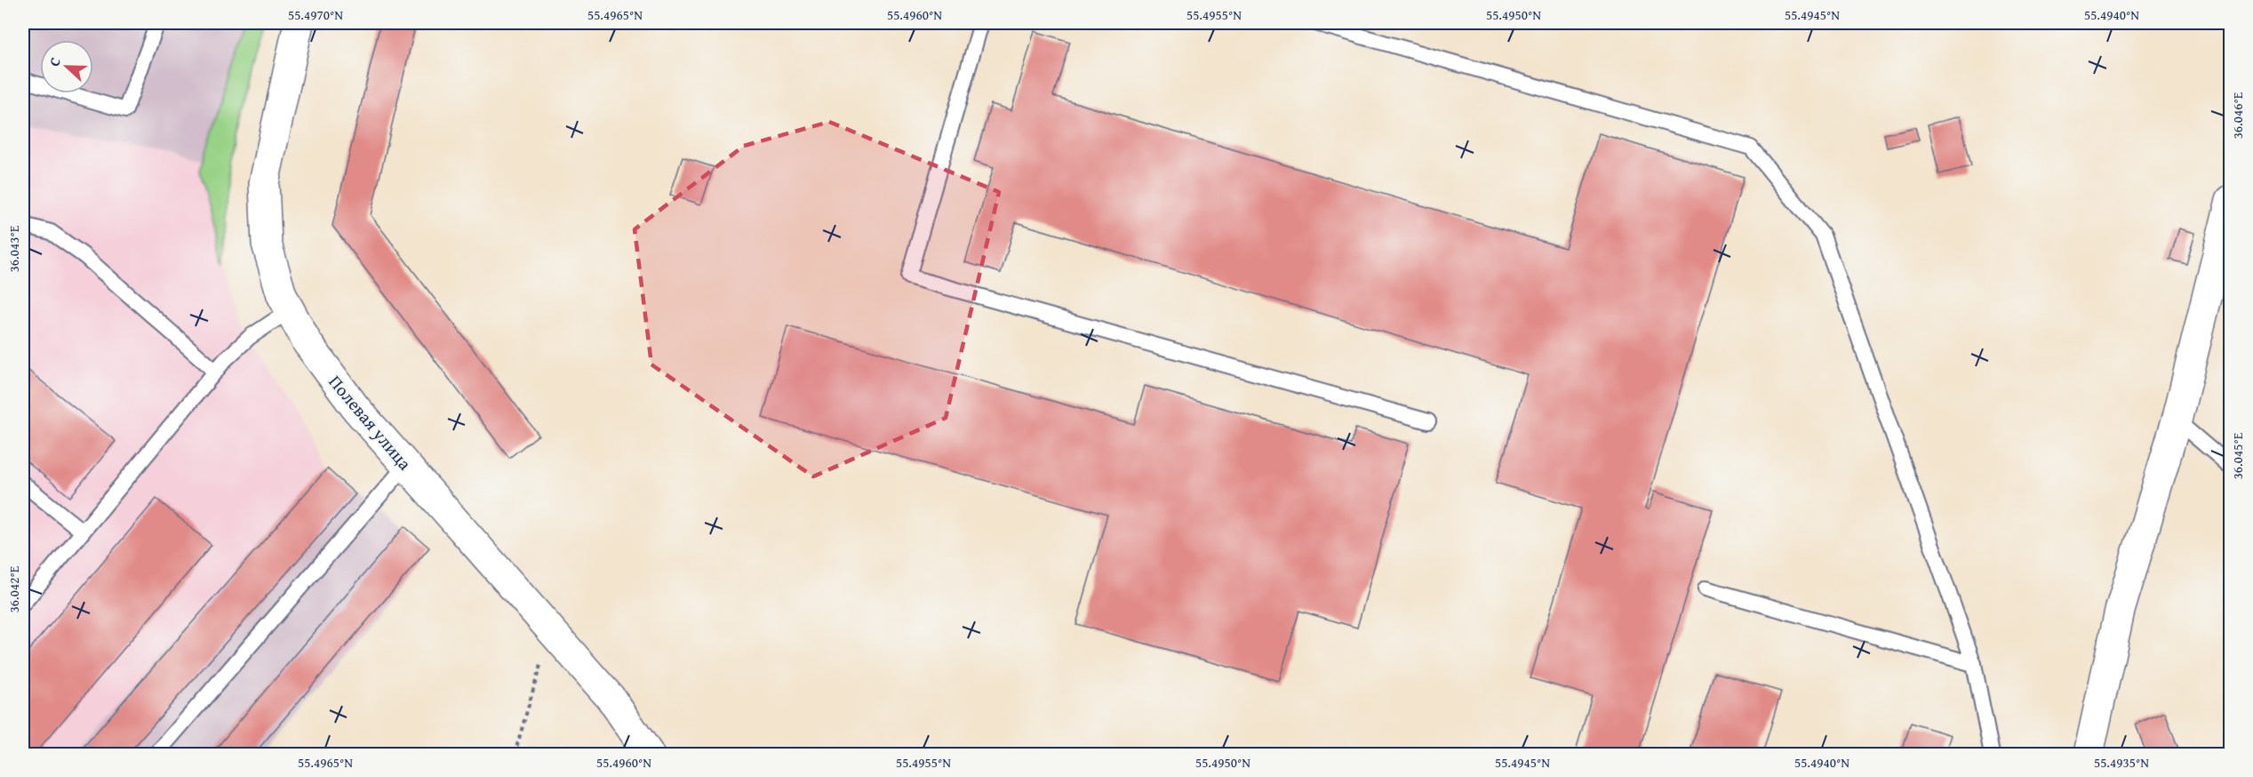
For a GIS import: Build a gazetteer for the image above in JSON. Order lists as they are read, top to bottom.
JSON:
{
  "streets": {
    "main road": ["Полевая улица"]
  },
  "north": "left",
  "coordinates": [
    "55.4970°N",
    "55.4965°N",
    "55.4960°N",
    "55.4955°N",
    "55.4950°N",
    "55.4945°N",
    "55.4940°N",
    "36.046°E",
    "36.043°E",
    "36.045°E",
    "36.042°E",
    "55.4935°N"
  ]
}
